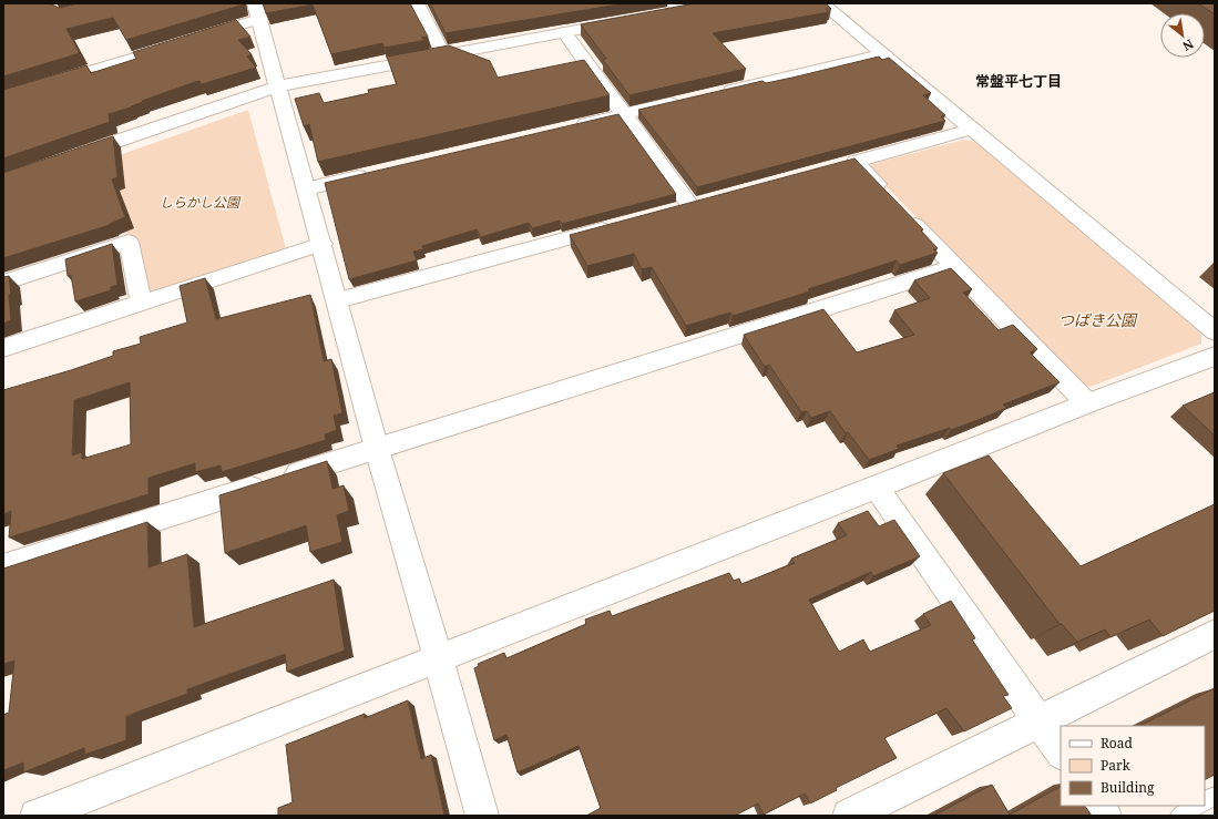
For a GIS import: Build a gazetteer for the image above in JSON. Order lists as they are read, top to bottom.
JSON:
{
  "districts": ["常盤平七丁目"],
  "parks": ["しらかし公園", "つばき公園"],
  "legend": ["Road", "Park", "Building"],
  "north": "bottom right"
}
